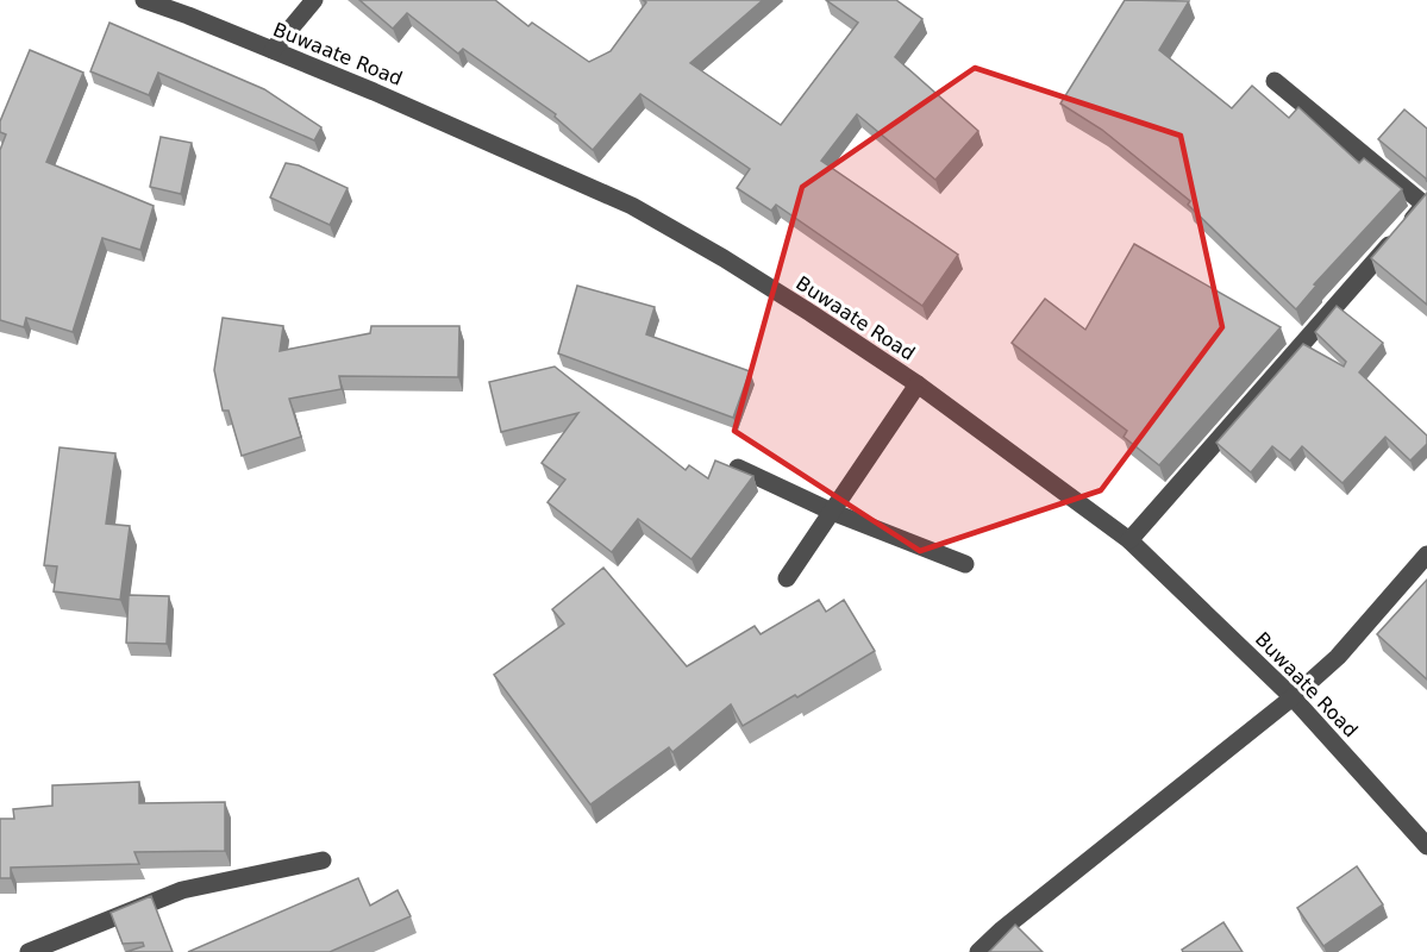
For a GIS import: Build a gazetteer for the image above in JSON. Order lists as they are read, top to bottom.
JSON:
{
  "streets": {
    "street": ["Buwaate Road"]
  }
}
